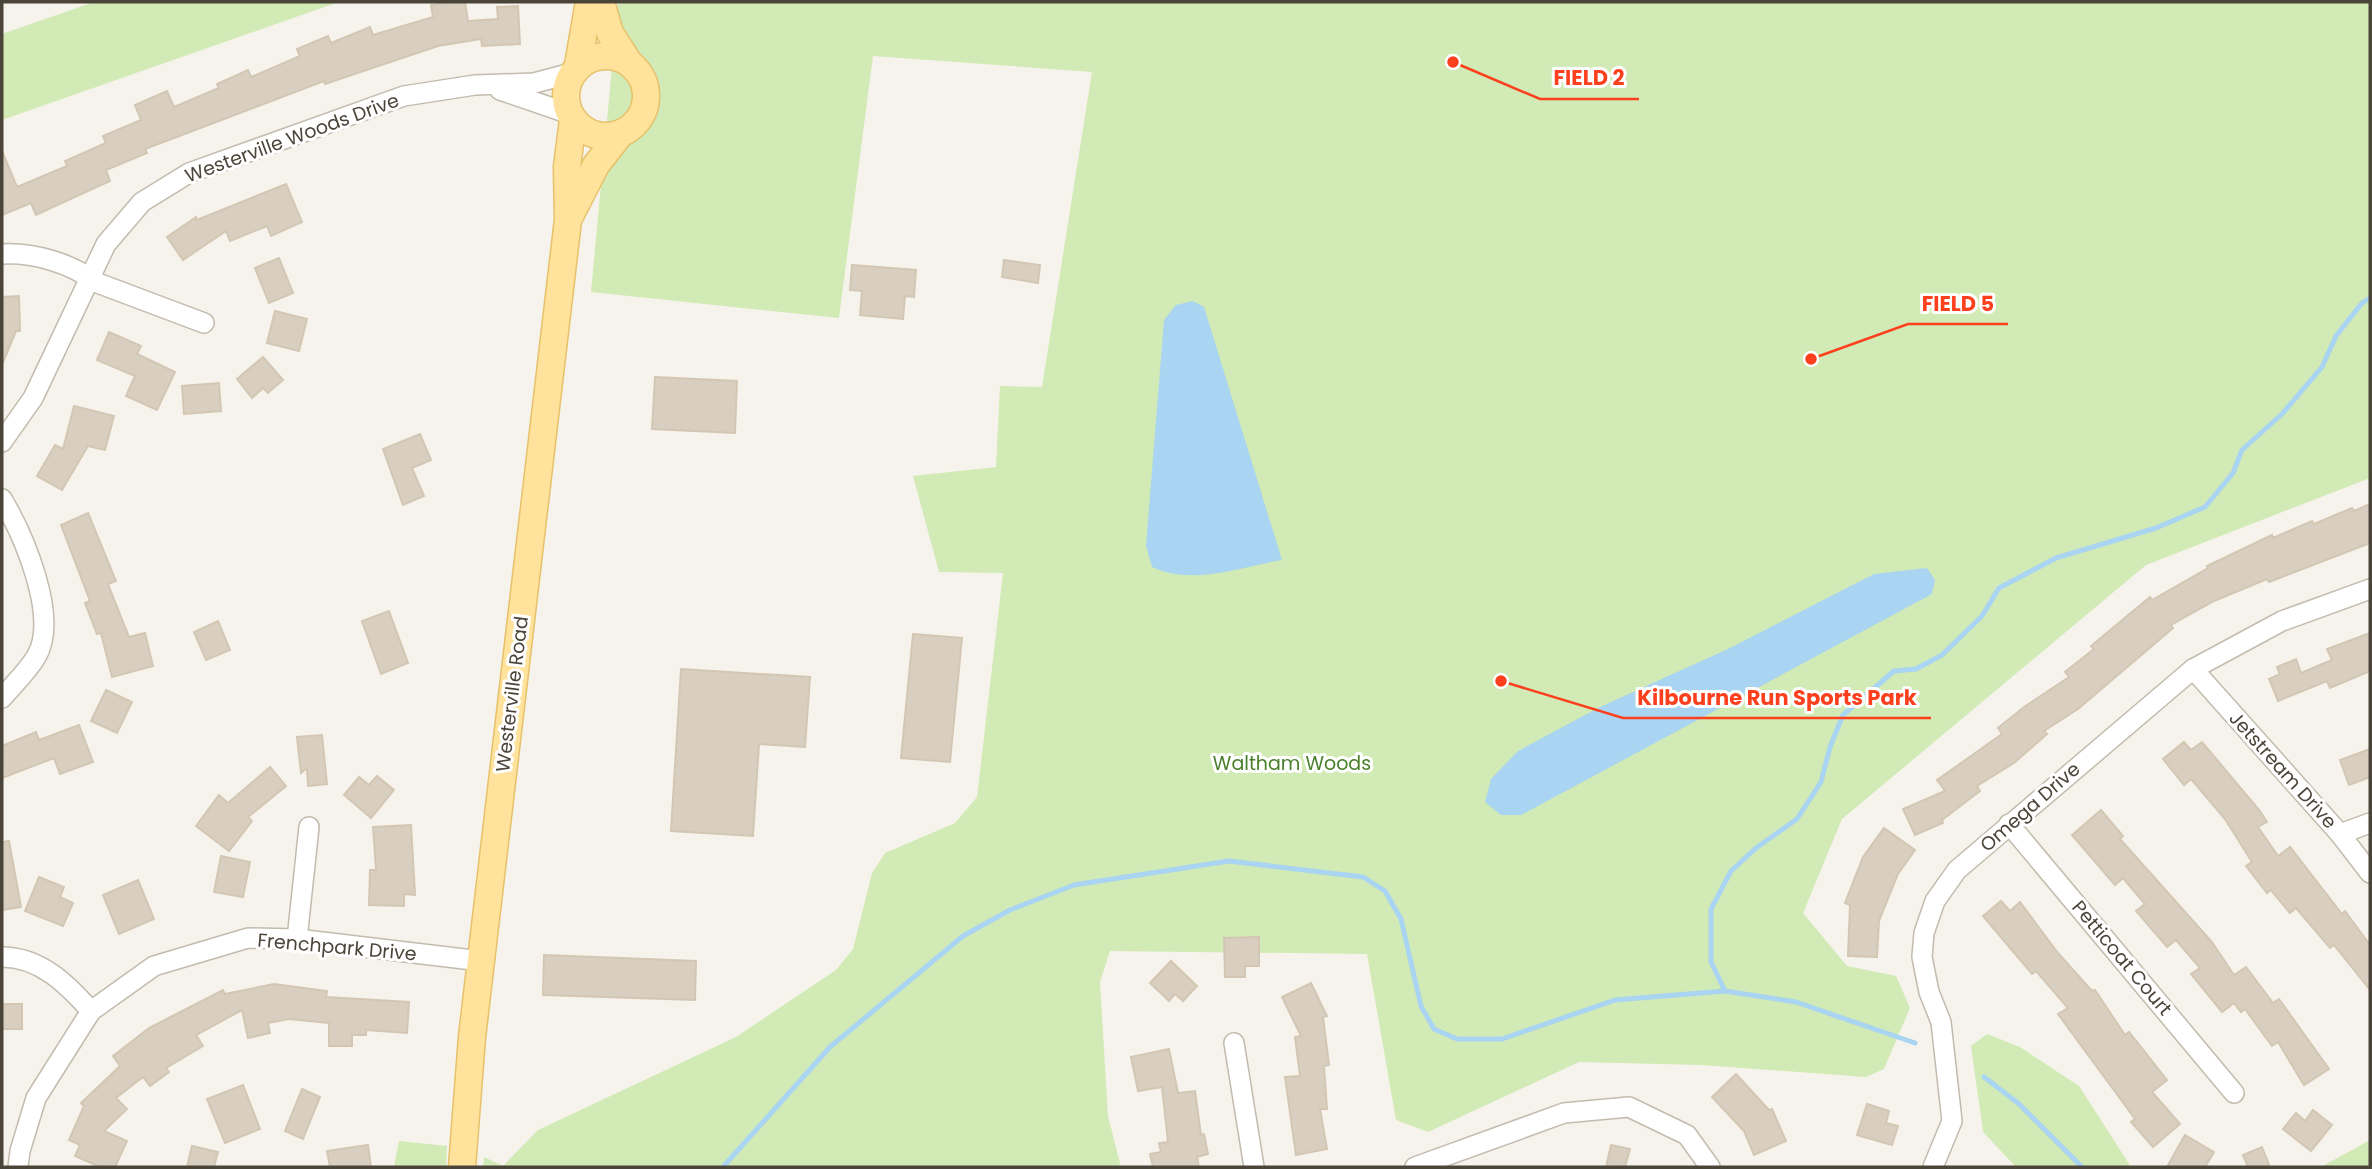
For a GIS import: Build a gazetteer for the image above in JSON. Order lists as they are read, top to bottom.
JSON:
{
  "streets": {
    "main road": ["Westerville Road"],
    "street": [
      "Westerville Woods Drive",
      "Jetstream Drive",
      "Omega Drive",
      "Frenchpark Drive",
      "Petticoat Court"
    ]
  },
  "crossings": [
    ["Westerville Woods Drive", "Westerville Road"],
    ["Westerville Road", "Frenchpark Drive"],
    ["Jetstream Drive", "Omega Drive"],
    ["Omega Drive", "Petticoat Court"]
  ],
  "parks": ["Waltham Woods"],
  "places": ["FIELD 2", "FIELD 5", "Kilbourne Run Sports Park"]
}
